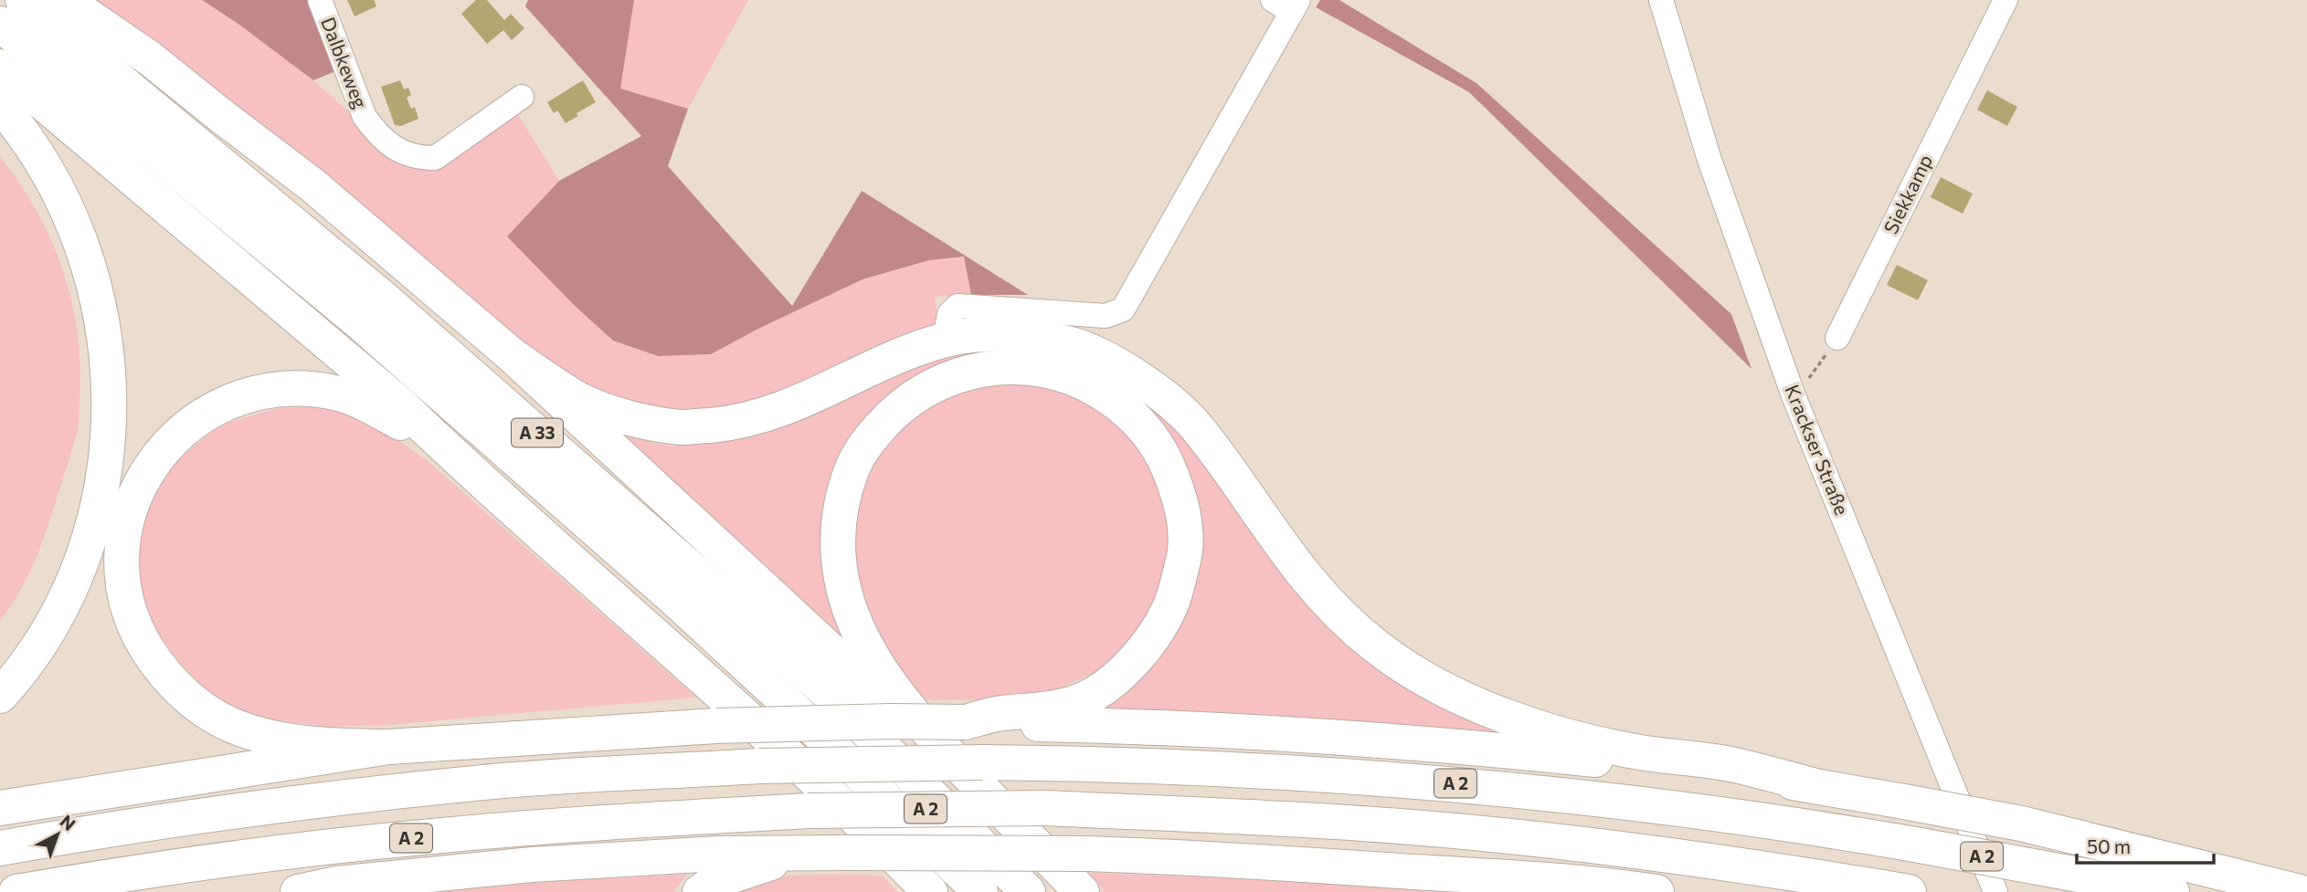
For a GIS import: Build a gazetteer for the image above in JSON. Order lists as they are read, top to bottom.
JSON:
{
  "streets": {
    "highway": ["A 33", "A 2"],
    "street": ["Dalbkeweg", "Siekkamp", "Krackser Straße"]
  },
  "scale_bar": "50 m",
  "north": "top right"
}
